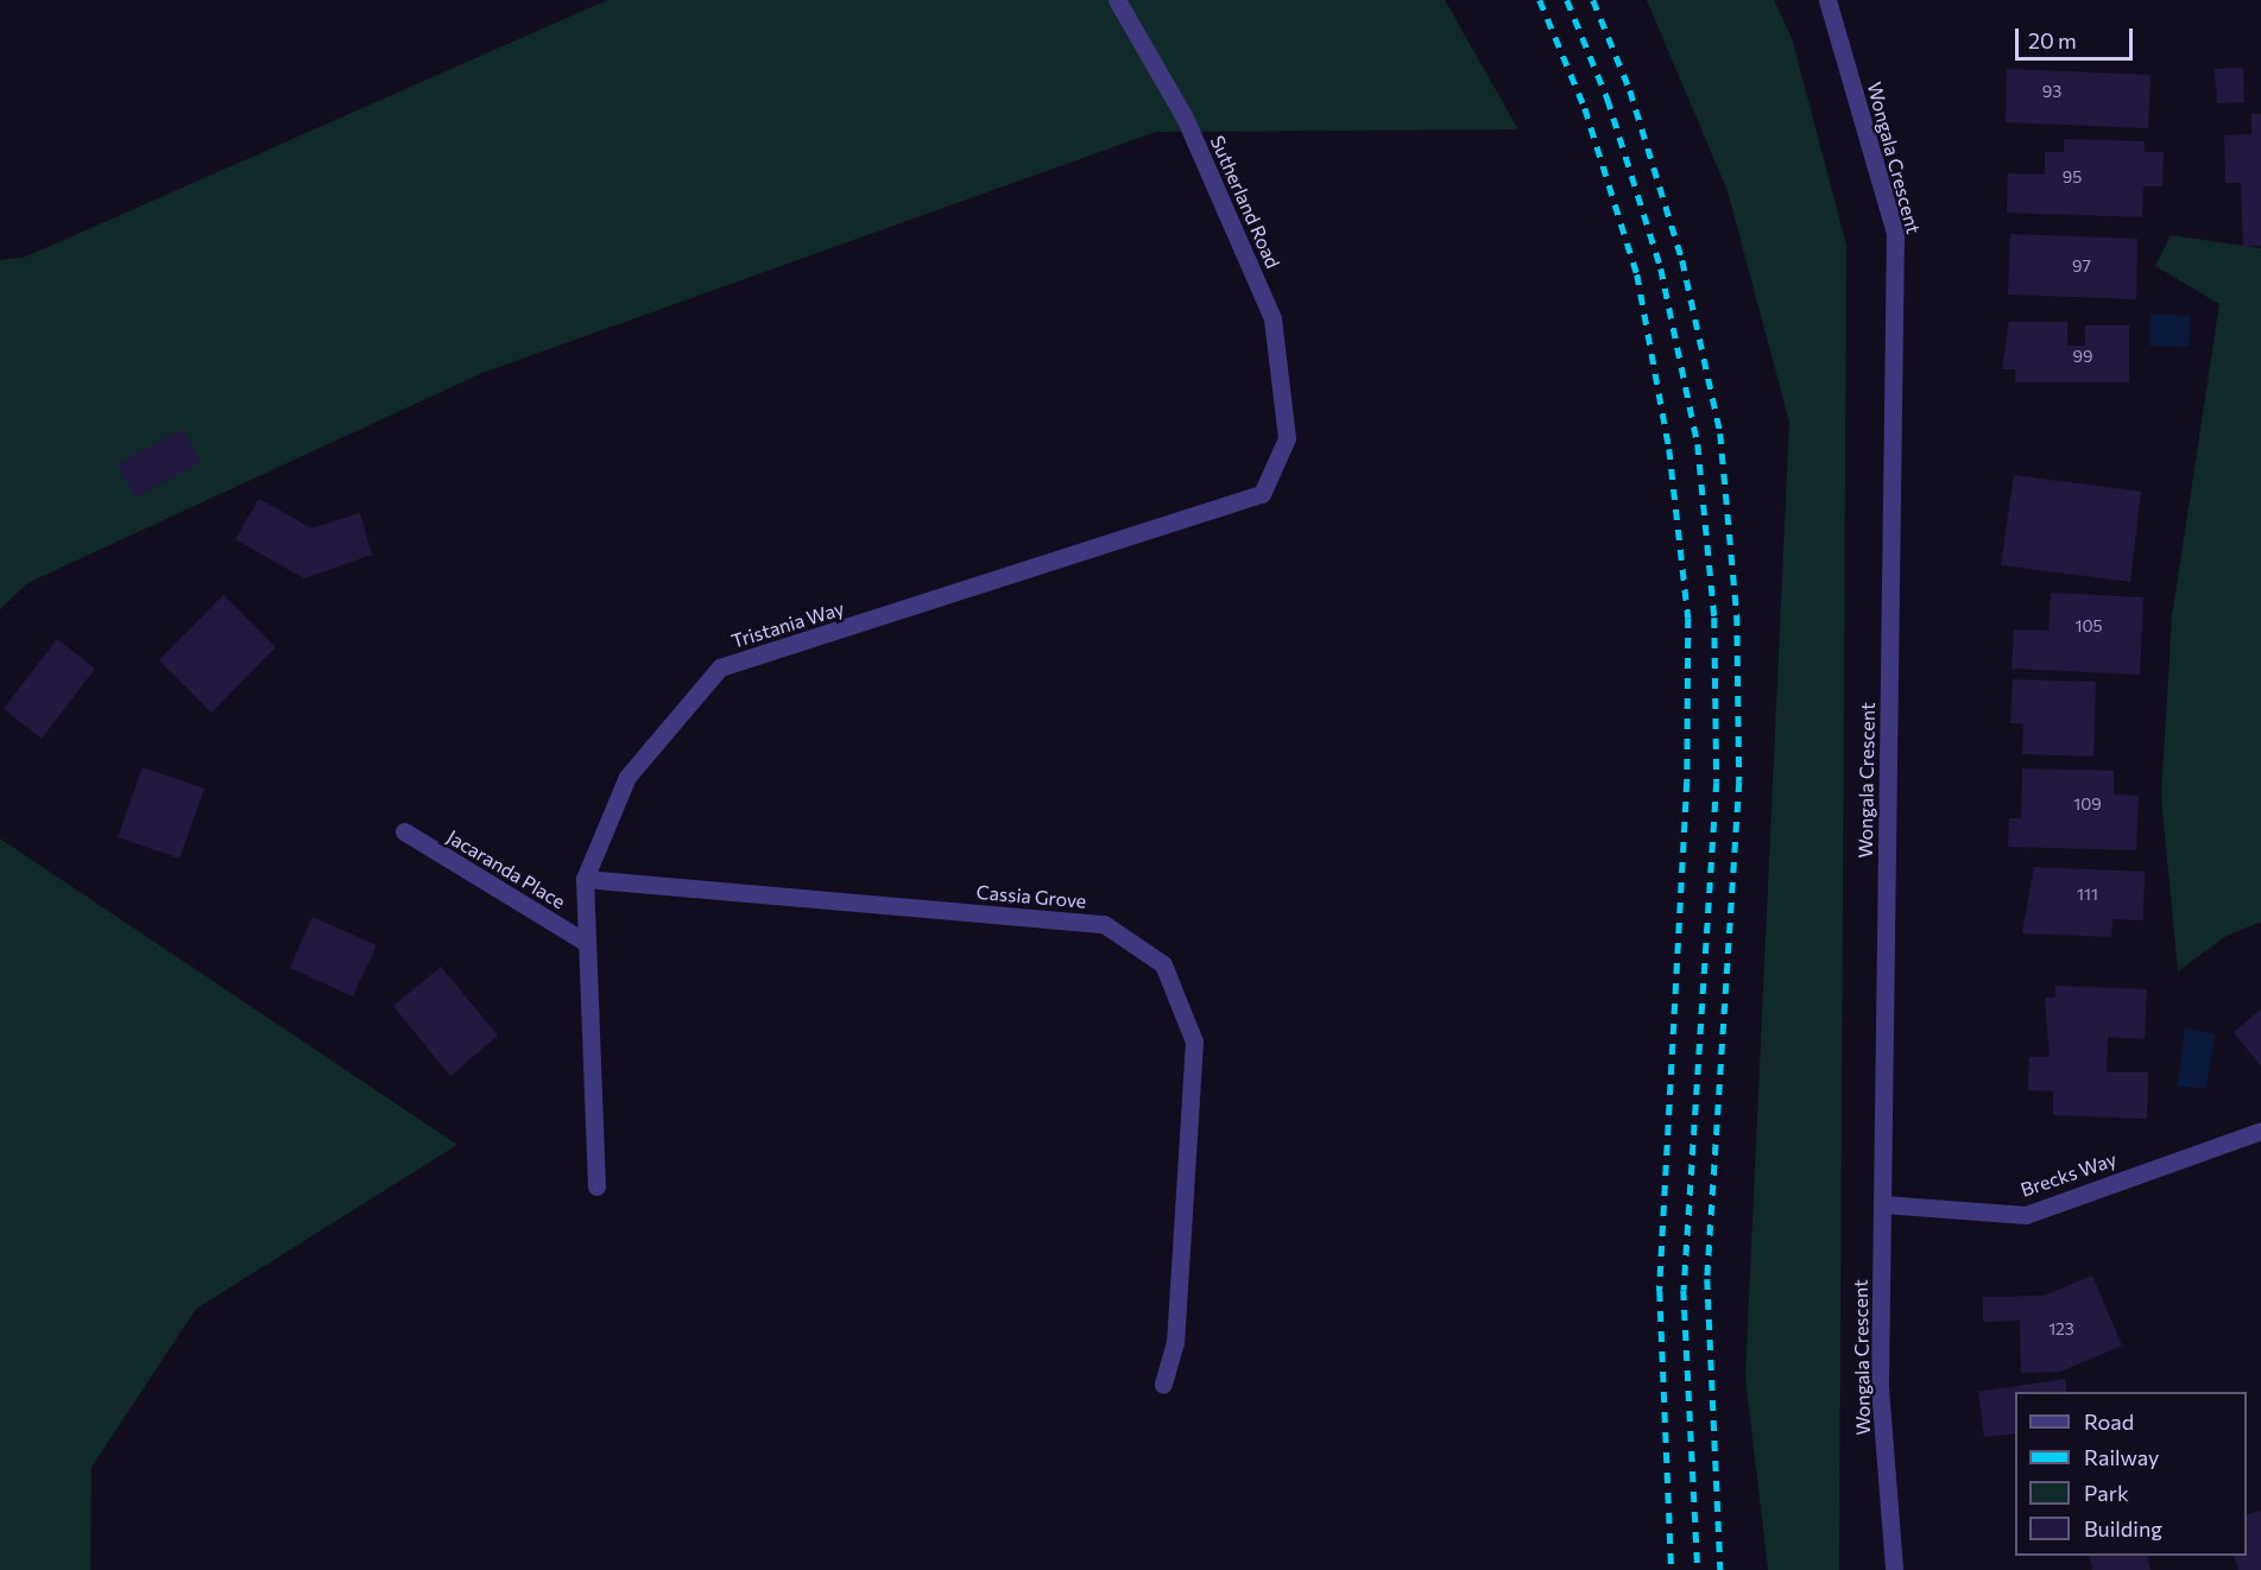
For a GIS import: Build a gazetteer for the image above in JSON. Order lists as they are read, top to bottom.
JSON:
{
  "streets": {
    "street": [
      "Wongala Crescent",
      "Sutherland Road",
      "Tristania Way",
      "Jacaranda Place",
      "Cassia Grove",
      "Brecks Way"
    ]
  },
  "crossings": [
    ["Wongala Crescent", "Brecks Way"],
    ["Sutherland Road", "Tristania Way"],
    ["Tristania Way", "Jacaranda Place"],
    ["Tristania Way", "Cassia Grove"]
  ],
  "house_numbers": [
    "93",
    "95",
    "97",
    "99",
    "105",
    "109",
    "111",
    "123"
  ],
  "legend": [
    "Road",
    "Railway",
    "Park",
    "Building"
  ],
  "scale_bar": "20 m"
}
